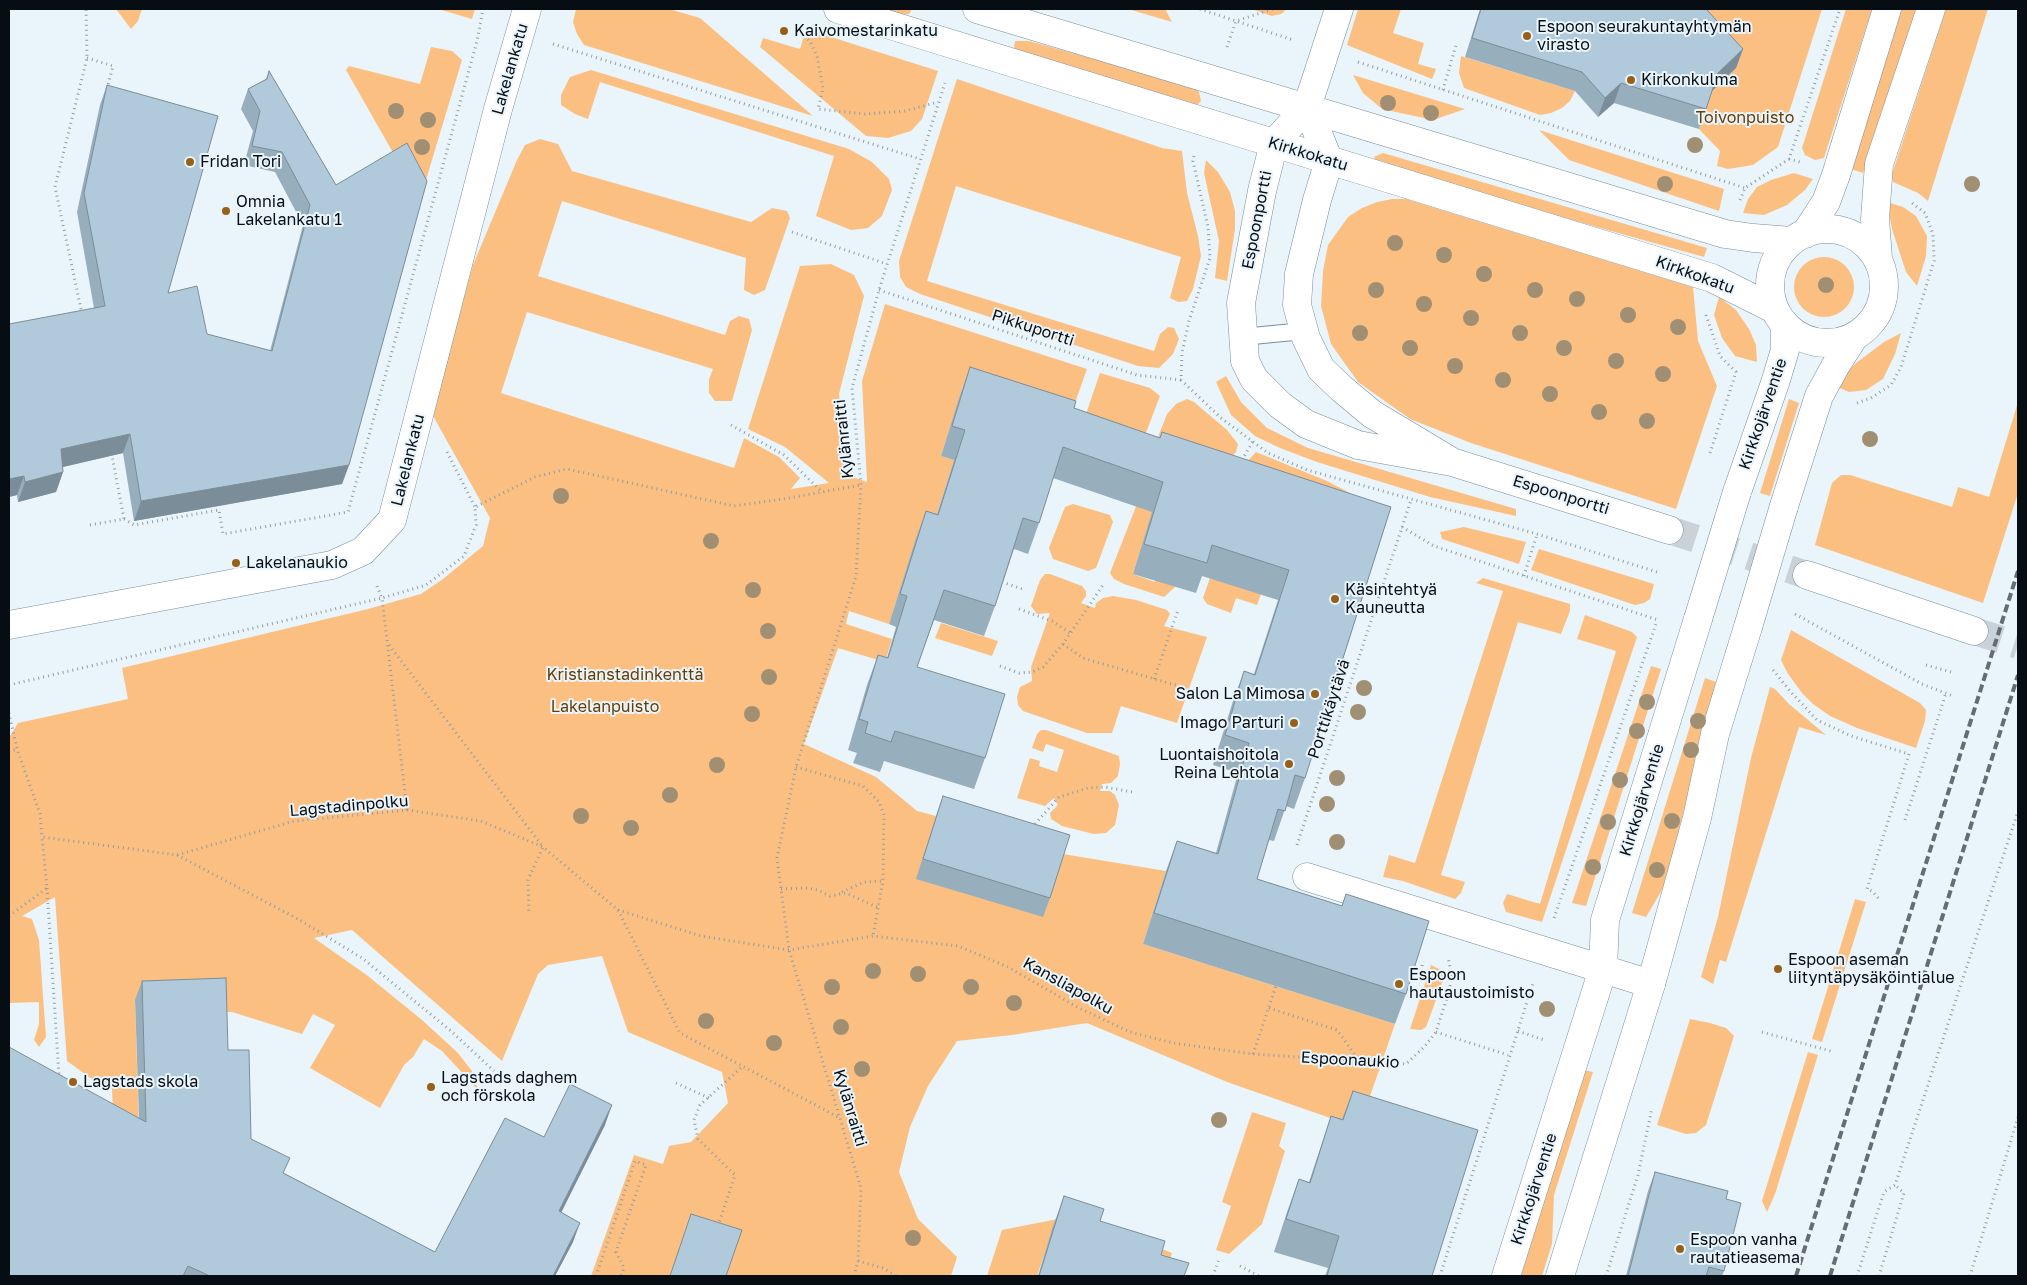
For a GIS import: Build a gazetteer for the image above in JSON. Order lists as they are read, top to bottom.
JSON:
{
  "streets": {
    "main road": [
      "Lakelankatu",
      "Kirkkokatu",
      "Espoonportti",
      "Kirkkojärventie"
    ],
    "path": [
      "Pikkuportti",
      "Kylänraitti",
      "Porttikäytävä",
      "Lagstadinpolku",
      "Kansliapolku",
      "Espoonaukio"
    ]
  },
  "crossings": [
    ["Kirkkokatu", "Espoonportti"],
    ["Kirkkokatu", "Pikkuportti"],
    ["Kirkkokatu", "Kirkkojärventie"],
    ["Pikkuportti", "Kylänraitti"],
    ["Kylänraitti", "Lagstadinpolku"],
    ["Kylänraitti", "Kansliapolku"],
    ["Lagstadinpolku", "Kansliapolku"],
    ["Kansliapolku", "Espoonaukio"]
  ],
  "parks": ["Toivonpuisto", "Kristianstadinkenttä", "Lakelanpuisto"],
  "places": [
    "Kaivomestarinkatu",
    "Espoon seurakuntayhtymän virasto",
    "Kirkonkulma",
    "Fridan Tori",
    "Omnia Lakelankatu 1",
    "Lakelanaukio",
    "Käsintehtyä Kauneutta",
    "Salon La Mimosa",
    "Imago Parturi",
    "Luontaishoitola Reina Lehtola",
    "Espoon aseman liityntäpysäköintialue",
    "Espoon hautaustoimisto",
    "Lagstads skola",
    "Lagstads daghem och förskola",
    "Espoon vanha rautatieasema"
  ]
}
